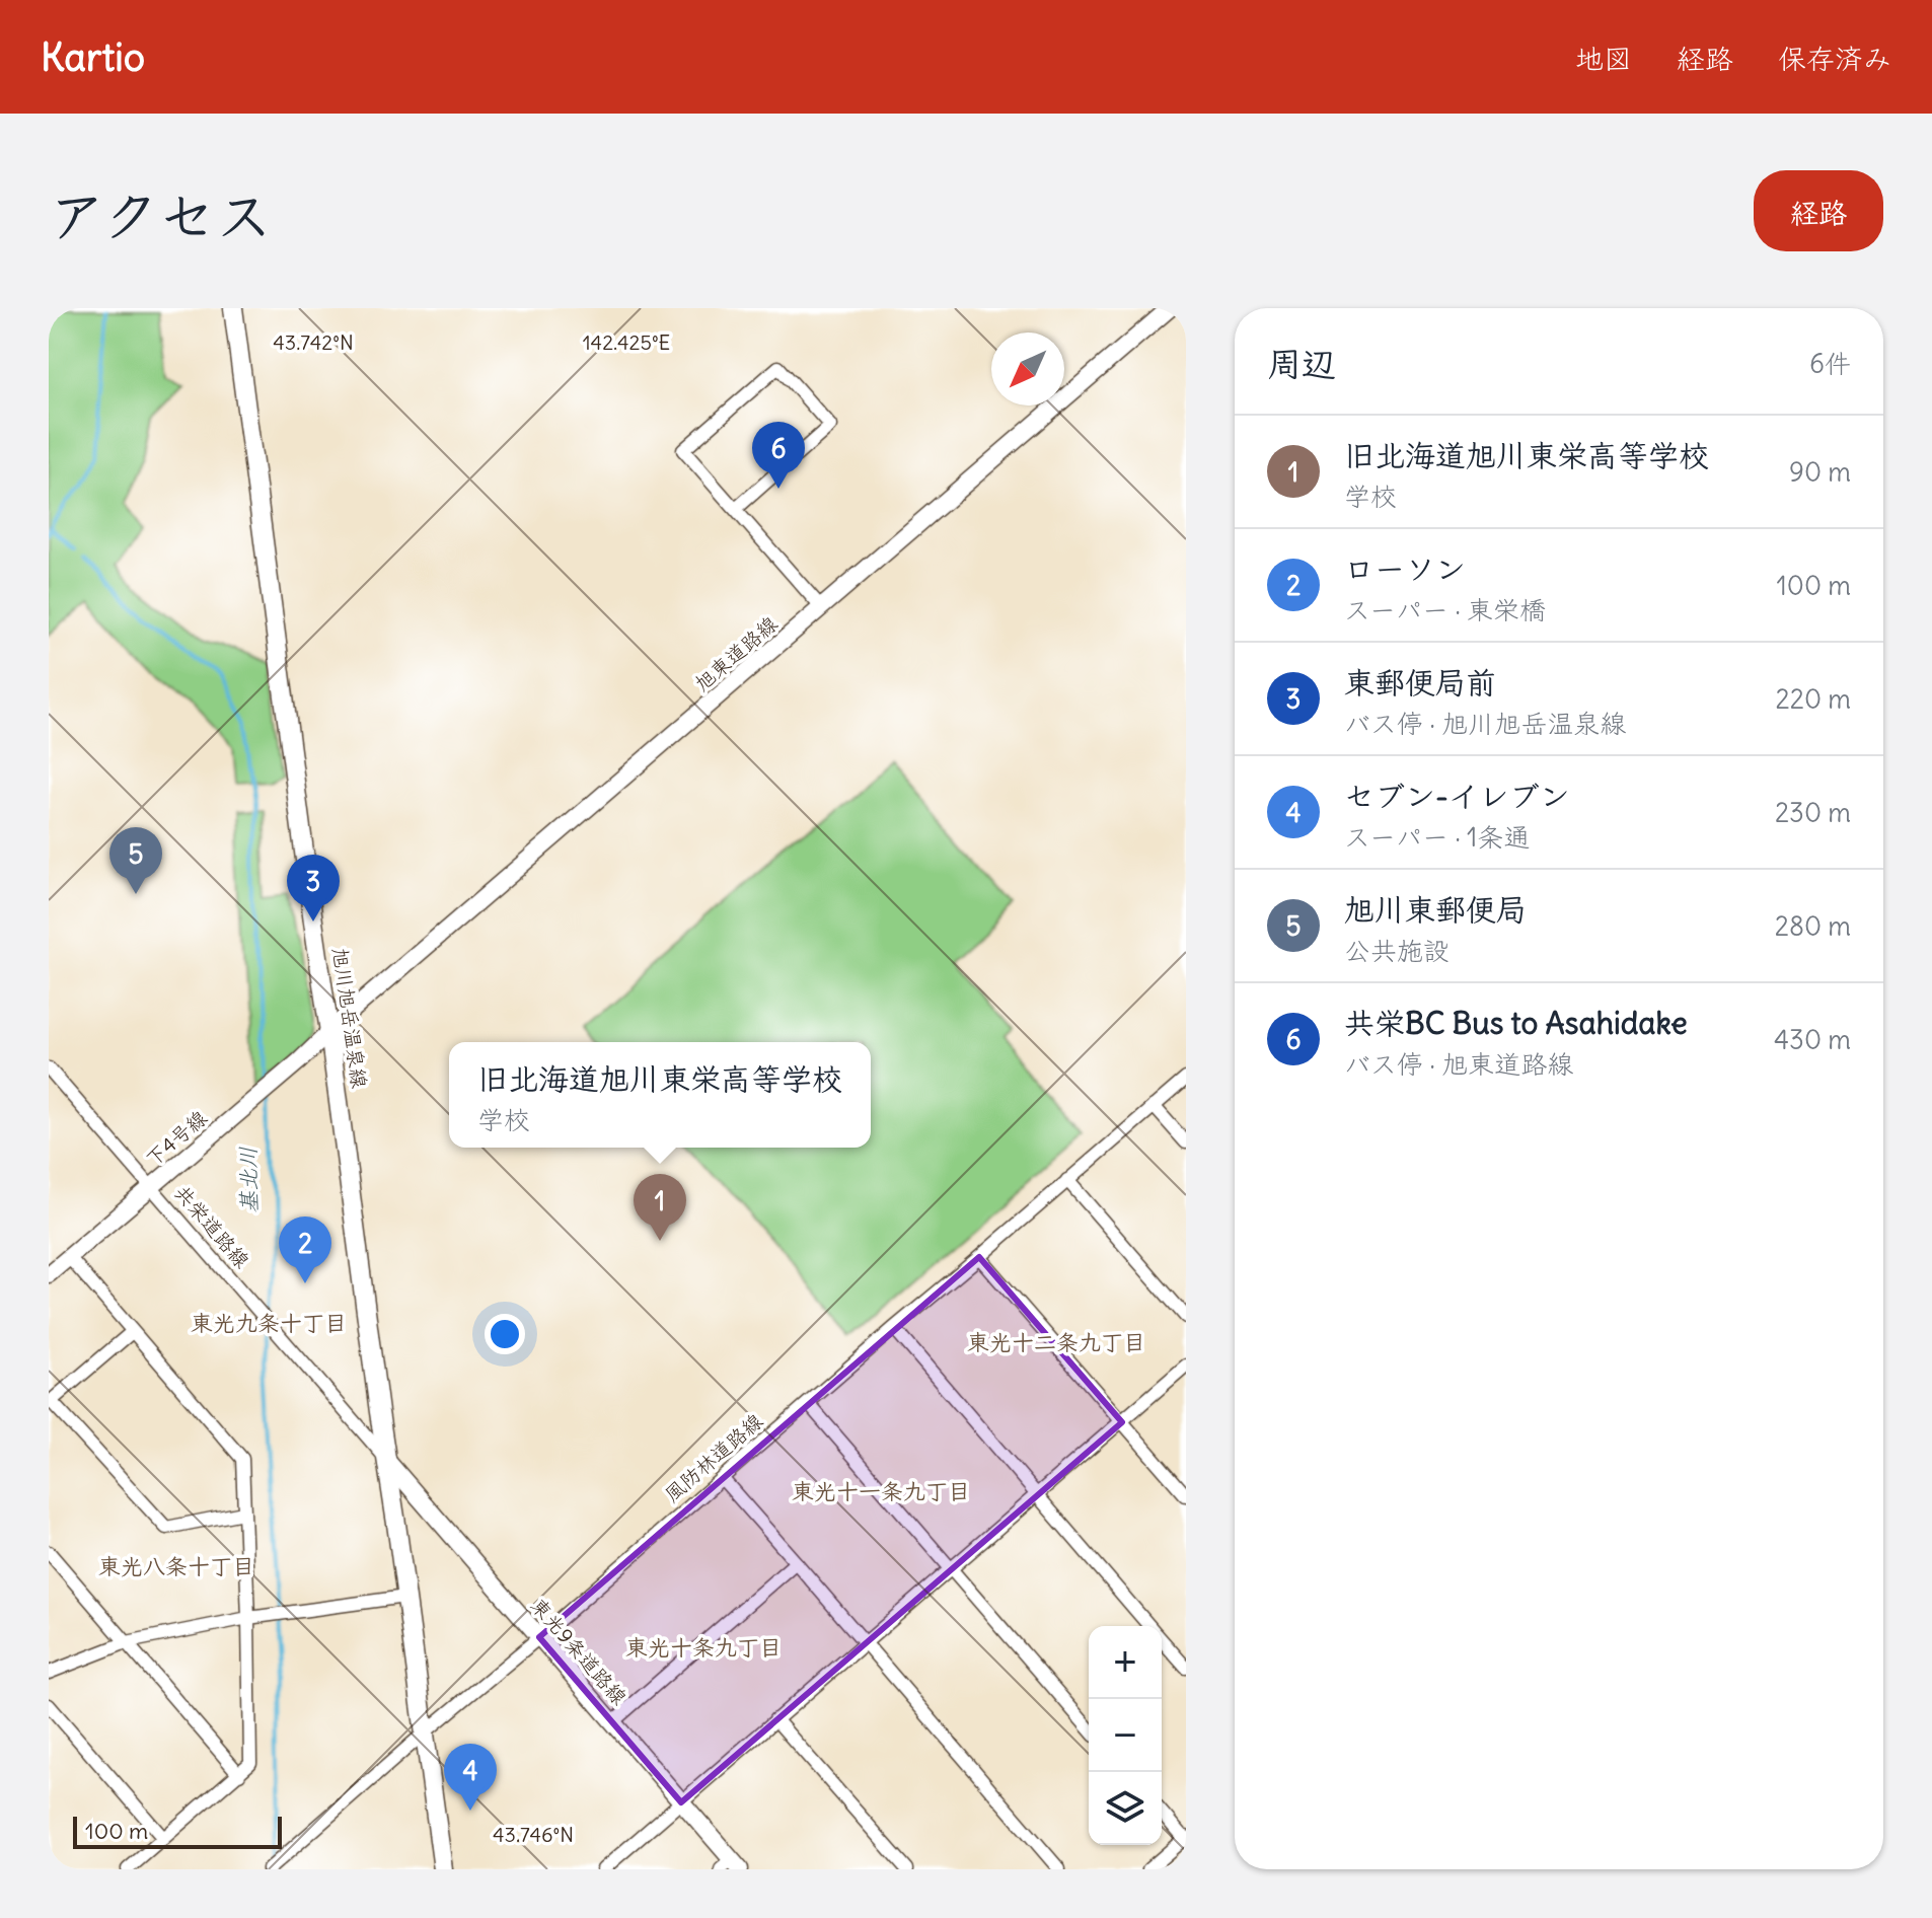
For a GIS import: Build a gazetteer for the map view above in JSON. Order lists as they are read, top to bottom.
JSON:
{
  "streets": {
    "main road": ["旭川旭岳温泉線"],
    "street": [
      "旭東道路線",
      "下4号線",
      "共栄道路線",
      "風防林道路線",
      "東光9条道路線"
    ]
  },
  "crossings": [
    ["旭東道路線", "旭川旭岳温泉線"],
    ["旭東道路線", "下4号線"],
    ["旭川旭岳温泉線", "下4号線"],
    ["旭川旭岳温泉線", "共栄道路線"],
    ["旭川旭岳温泉線", "風防林道路線"],
    ["旭川旭岳温泉線", "東光9条道路線"],
    ["下4号線", "共栄道路線"],
    ["共栄道路線", "東光9条道路線"],
    ["風防林道路線", "東光9条道路線"]
  ],
  "districts": [
    "東光九条十丁目",
    "東光十二条九丁目",
    "東光十一条九丁目",
    "東光八条十丁目",
    "東光十条九丁目"
  ],
  "water": ["基北川"],
  "scale_bar": "100 m",
  "north": "bottom left",
  "page": {
    "header": "Kartio",
    "nav": ["地図", "経路", "保存済み"],
    "title": "アクセス",
    "buttons": "経路",
    "heading": ["周辺", "6件"],
    "list": [
      {
        "mark": "1",
        "name": "旧北海道旭川東栄高等学校",
        "note": "学校",
        "value": "90 m"
      },
      {
        "mark": "2",
        "name": "ローソン",
        "note": "スーパー · 東栄橋",
        "value": "100 m"
      },
      {
        "mark": "3",
        "name": "東郵便局前",
        "note": "バス停 · 旭川旭岳温泉線",
        "value": "220 m"
      },
      {
        "mark": "4",
        "name": "セブン-イレブン",
        "note": "スーパー · 1条通",
        "value": "230 m"
      },
      {
        "mark": "5",
        "name": "旭川東郵便局",
        "note": "公共施設",
        "value": "280 m"
      },
      {
        "mark": "6",
        "name": "共栄BC Bus to Asahidake",
        "note": "バス停 · 旭東道路線",
        "value": "430 m"
      }
    ],
    "pins": [
      "6",
      "5",
      "3",
      "1",
      "2",
      "4"
    ],
    "popup": ["旧北海道旭川東栄高等学校", "学校"],
    "map_buttons": ["+", "−"],
    "scale": "100 m"
  },
  "coordinates": ["43.742°N", "142.425°E", "43.746°N"]
}
